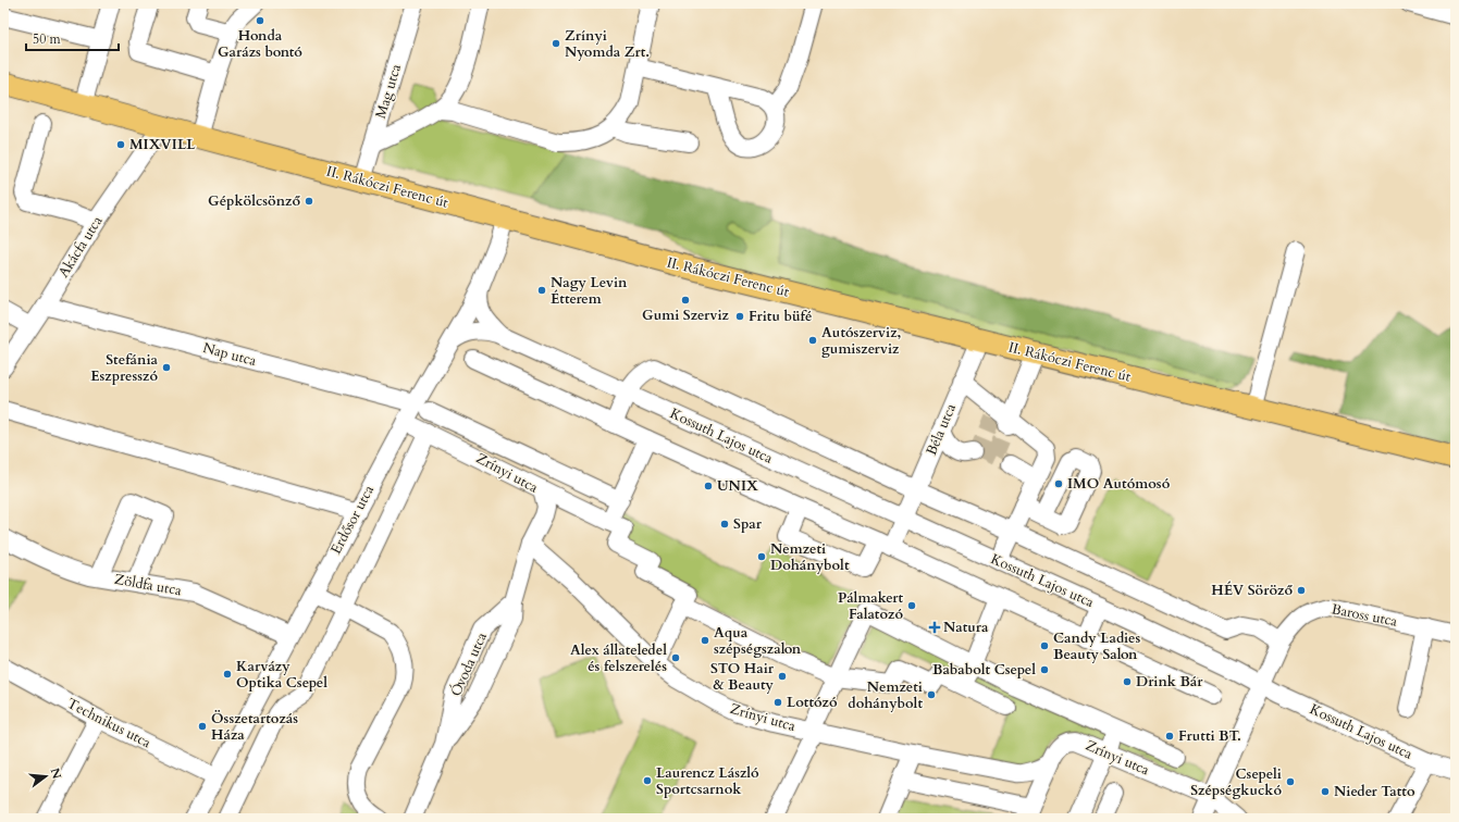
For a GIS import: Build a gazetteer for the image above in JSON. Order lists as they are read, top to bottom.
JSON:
{
  "streets": {
    "main road": ["II. Rákóczi Ferenc út"],
    "street": [
      "Mag utca",
      "Akácfa utca",
      "Nap utca",
      "Béla utca",
      "Kossuth Lajos utca",
      "Zrínyi utca",
      "Erdősor utca",
      "Zöldfa utca",
      "Baross utca",
      "Óvoda utca",
      "Technikus utca"
    ]
  },
  "crossings": [
    ["Mag utca", "II. Rákóczi Ferenc út"],
    ["II. Rákóczi Ferenc út", "Akácfa utca"],
    ["II. Rákóczi Ferenc út", "Béla utca"],
    ["II. Rákóczi Ferenc út", "Erdősor utca"],
    ["Akácfa utca", "Nap utca"],
    ["Nap utca", "Erdősor utca"],
    ["Béla utca", "Kossuth Lajos utca"],
    ["Kossuth Lajos utca", "Erdősor utca"],
    ["Kossuth Lajos utca", "Baross utca"],
    ["Zrínyi utca", "Erdősor utca"],
    ["Zrínyi utca", "Baross utca"],
    ["Zrínyi utca", "Óvoda utca"],
    ["Erdősor utca", "Zöldfa utca"],
    ["Erdősor utca", "Technikus utca"]
  ],
  "places": {
    "other": [
      "Honda Garázs bontó",
      "Zrínyi Nyomda Zrt.",
      "MIXVILL",
      "Gépkölcsönző",
      "Nagy Levin Étterem",
      "Gumi Szerviz",
      "Fritu büfé",
      "Autószerviz, gumiszerviz",
      "Stefánia Eszpresszó",
      "IMO Autómosó",
      "UNIX",
      "Spar",
      "Nemzeti Dohánybolt",
      "HÉV Söröző",
      "Pálmakert Falatozó",
      "Aqua szépségszalon",
      "Candy Ladies Beauty Salon",
      "Alex állateledel és felszerelés",
      "Bababolt Csepel",
      "Karvázy Optika Csepel",
      "STO Hair & Beauty",
      "Drink Bár",
      "Nemzeti dohánybolt",
      "Lottózó",
      "Összetartozás Háza",
      "Frutti BT.",
      "Laurencz László Sportcsarnok",
      "Csepeli Szépségkuckó",
      "Nieder Tatto"
    ],
    "health": ["Natura"]
  },
  "scale_bar": "50 m",
  "north": "right"
}
